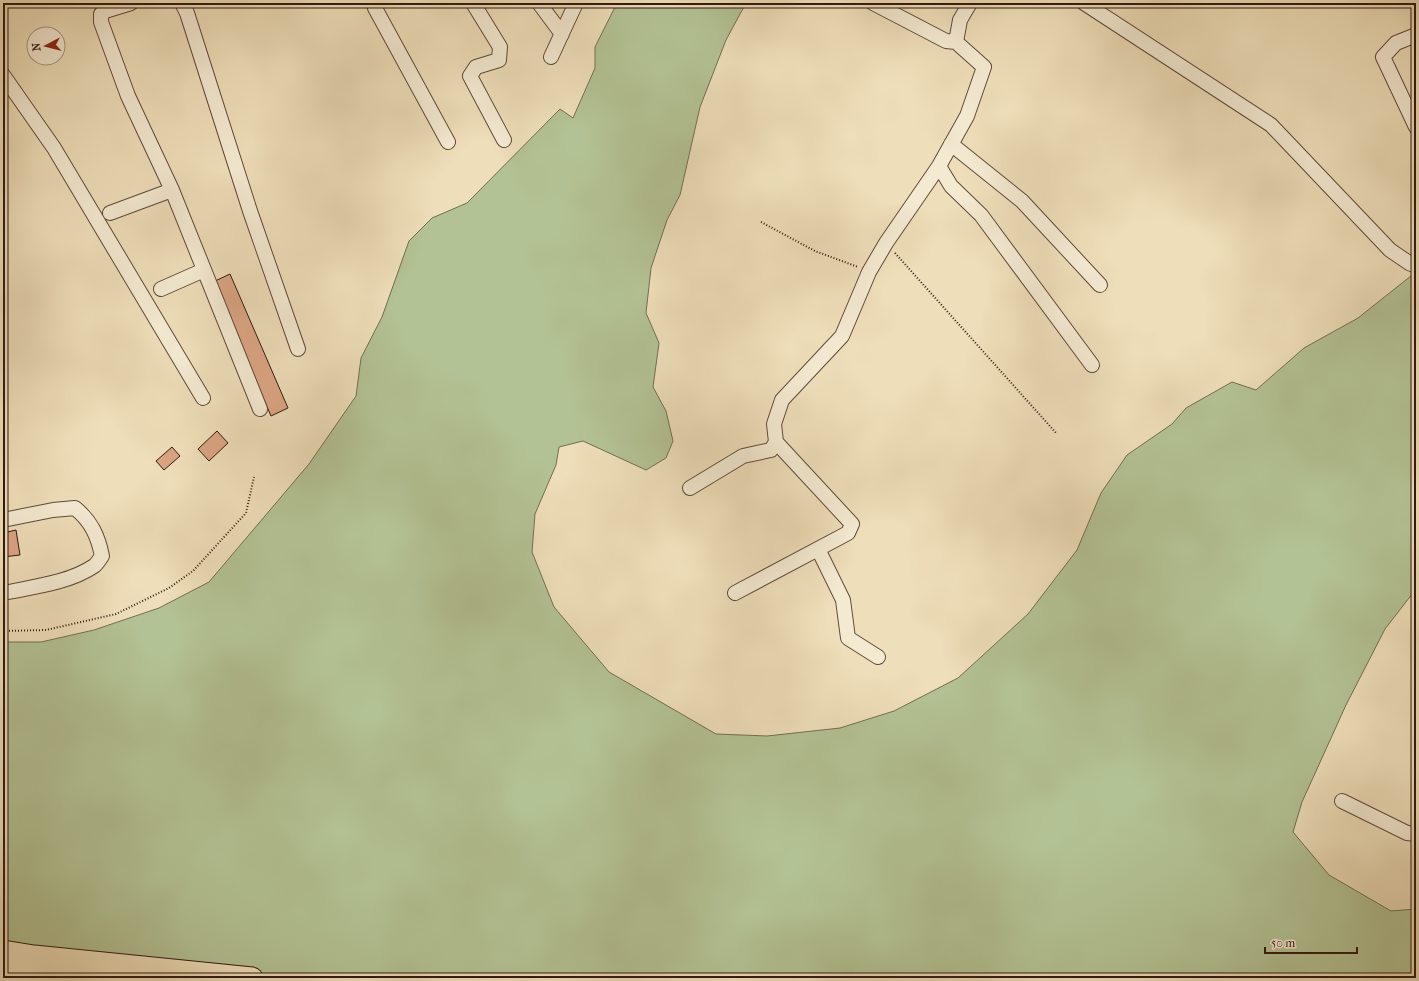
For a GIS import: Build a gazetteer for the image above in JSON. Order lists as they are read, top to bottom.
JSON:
{
  "scale_bar": "50 m",
  "north": "left"
}
